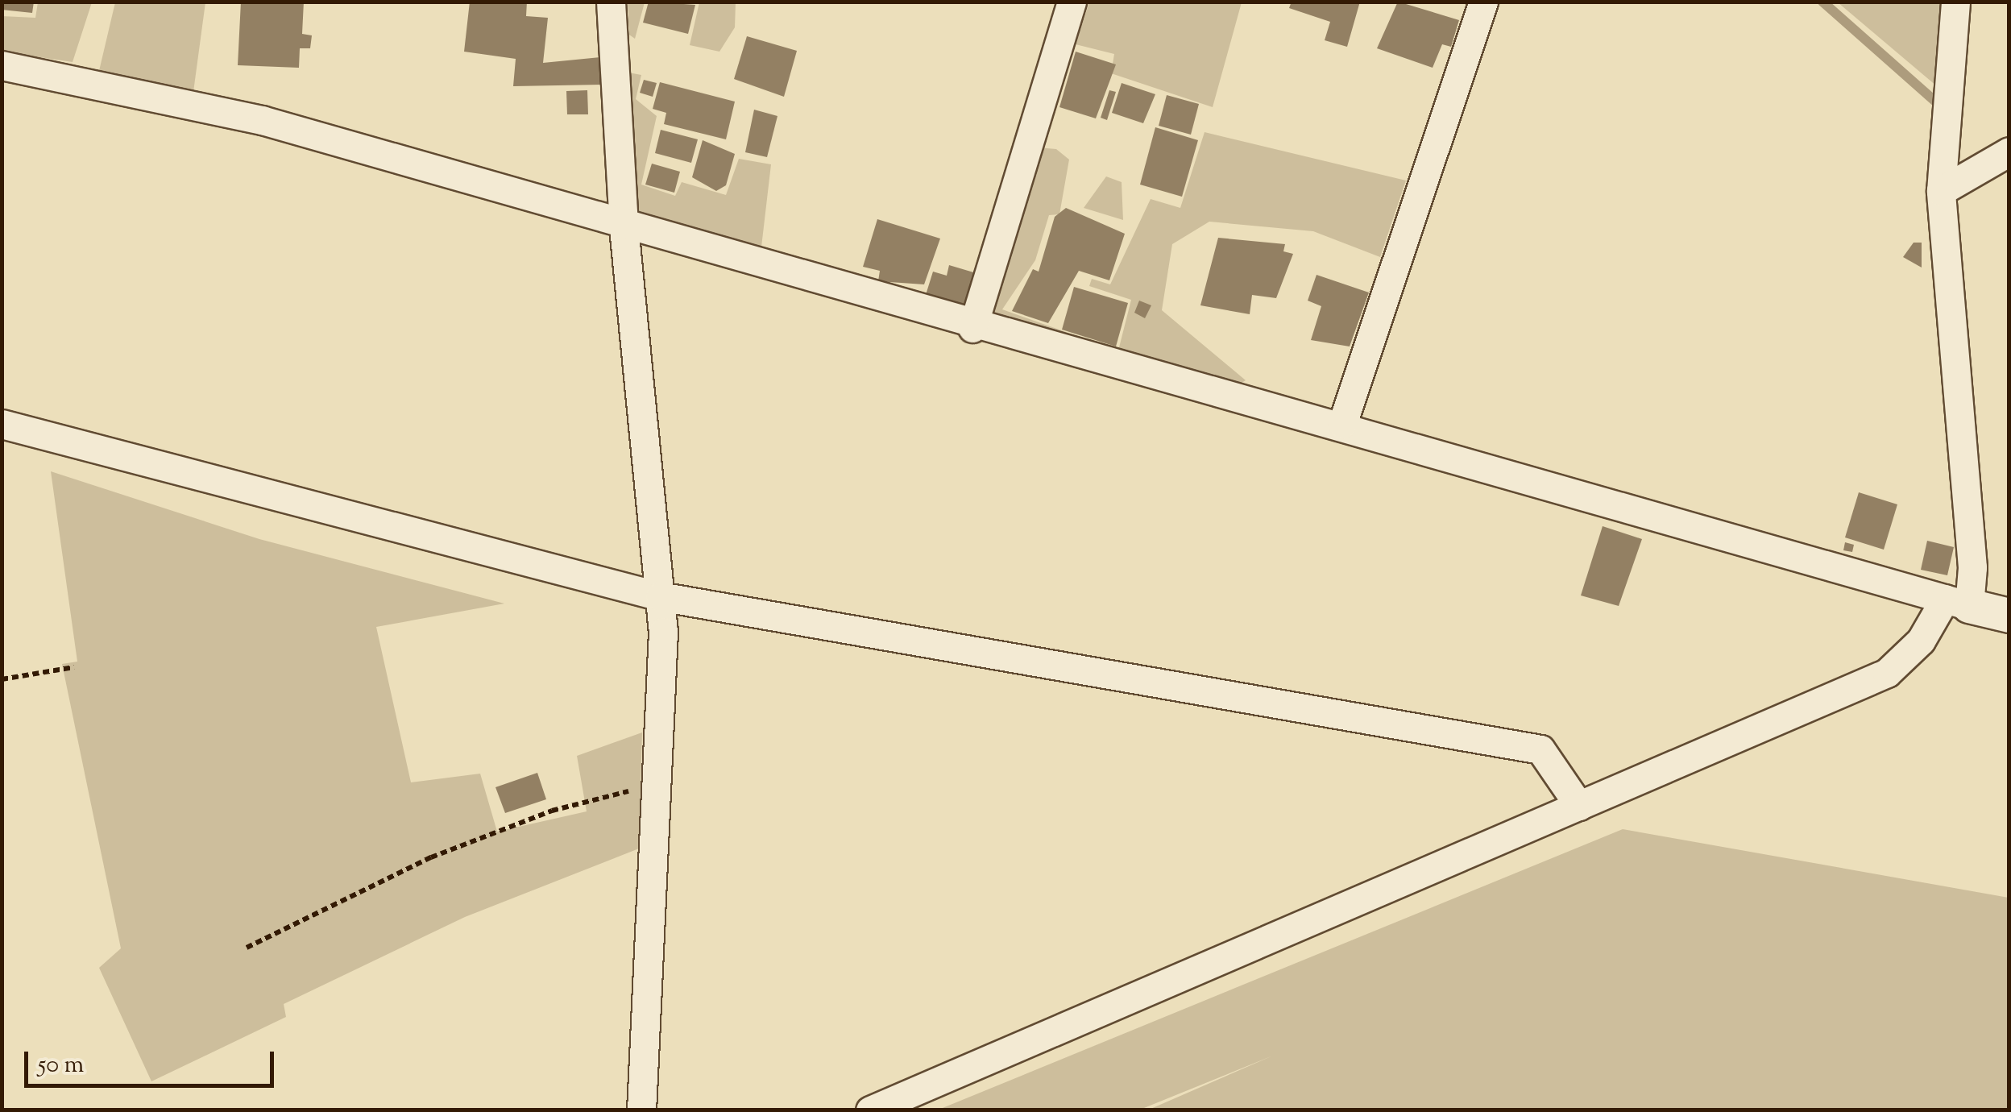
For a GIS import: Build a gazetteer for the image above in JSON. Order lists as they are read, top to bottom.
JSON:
{
  "scale_bar": "50 m"
}
